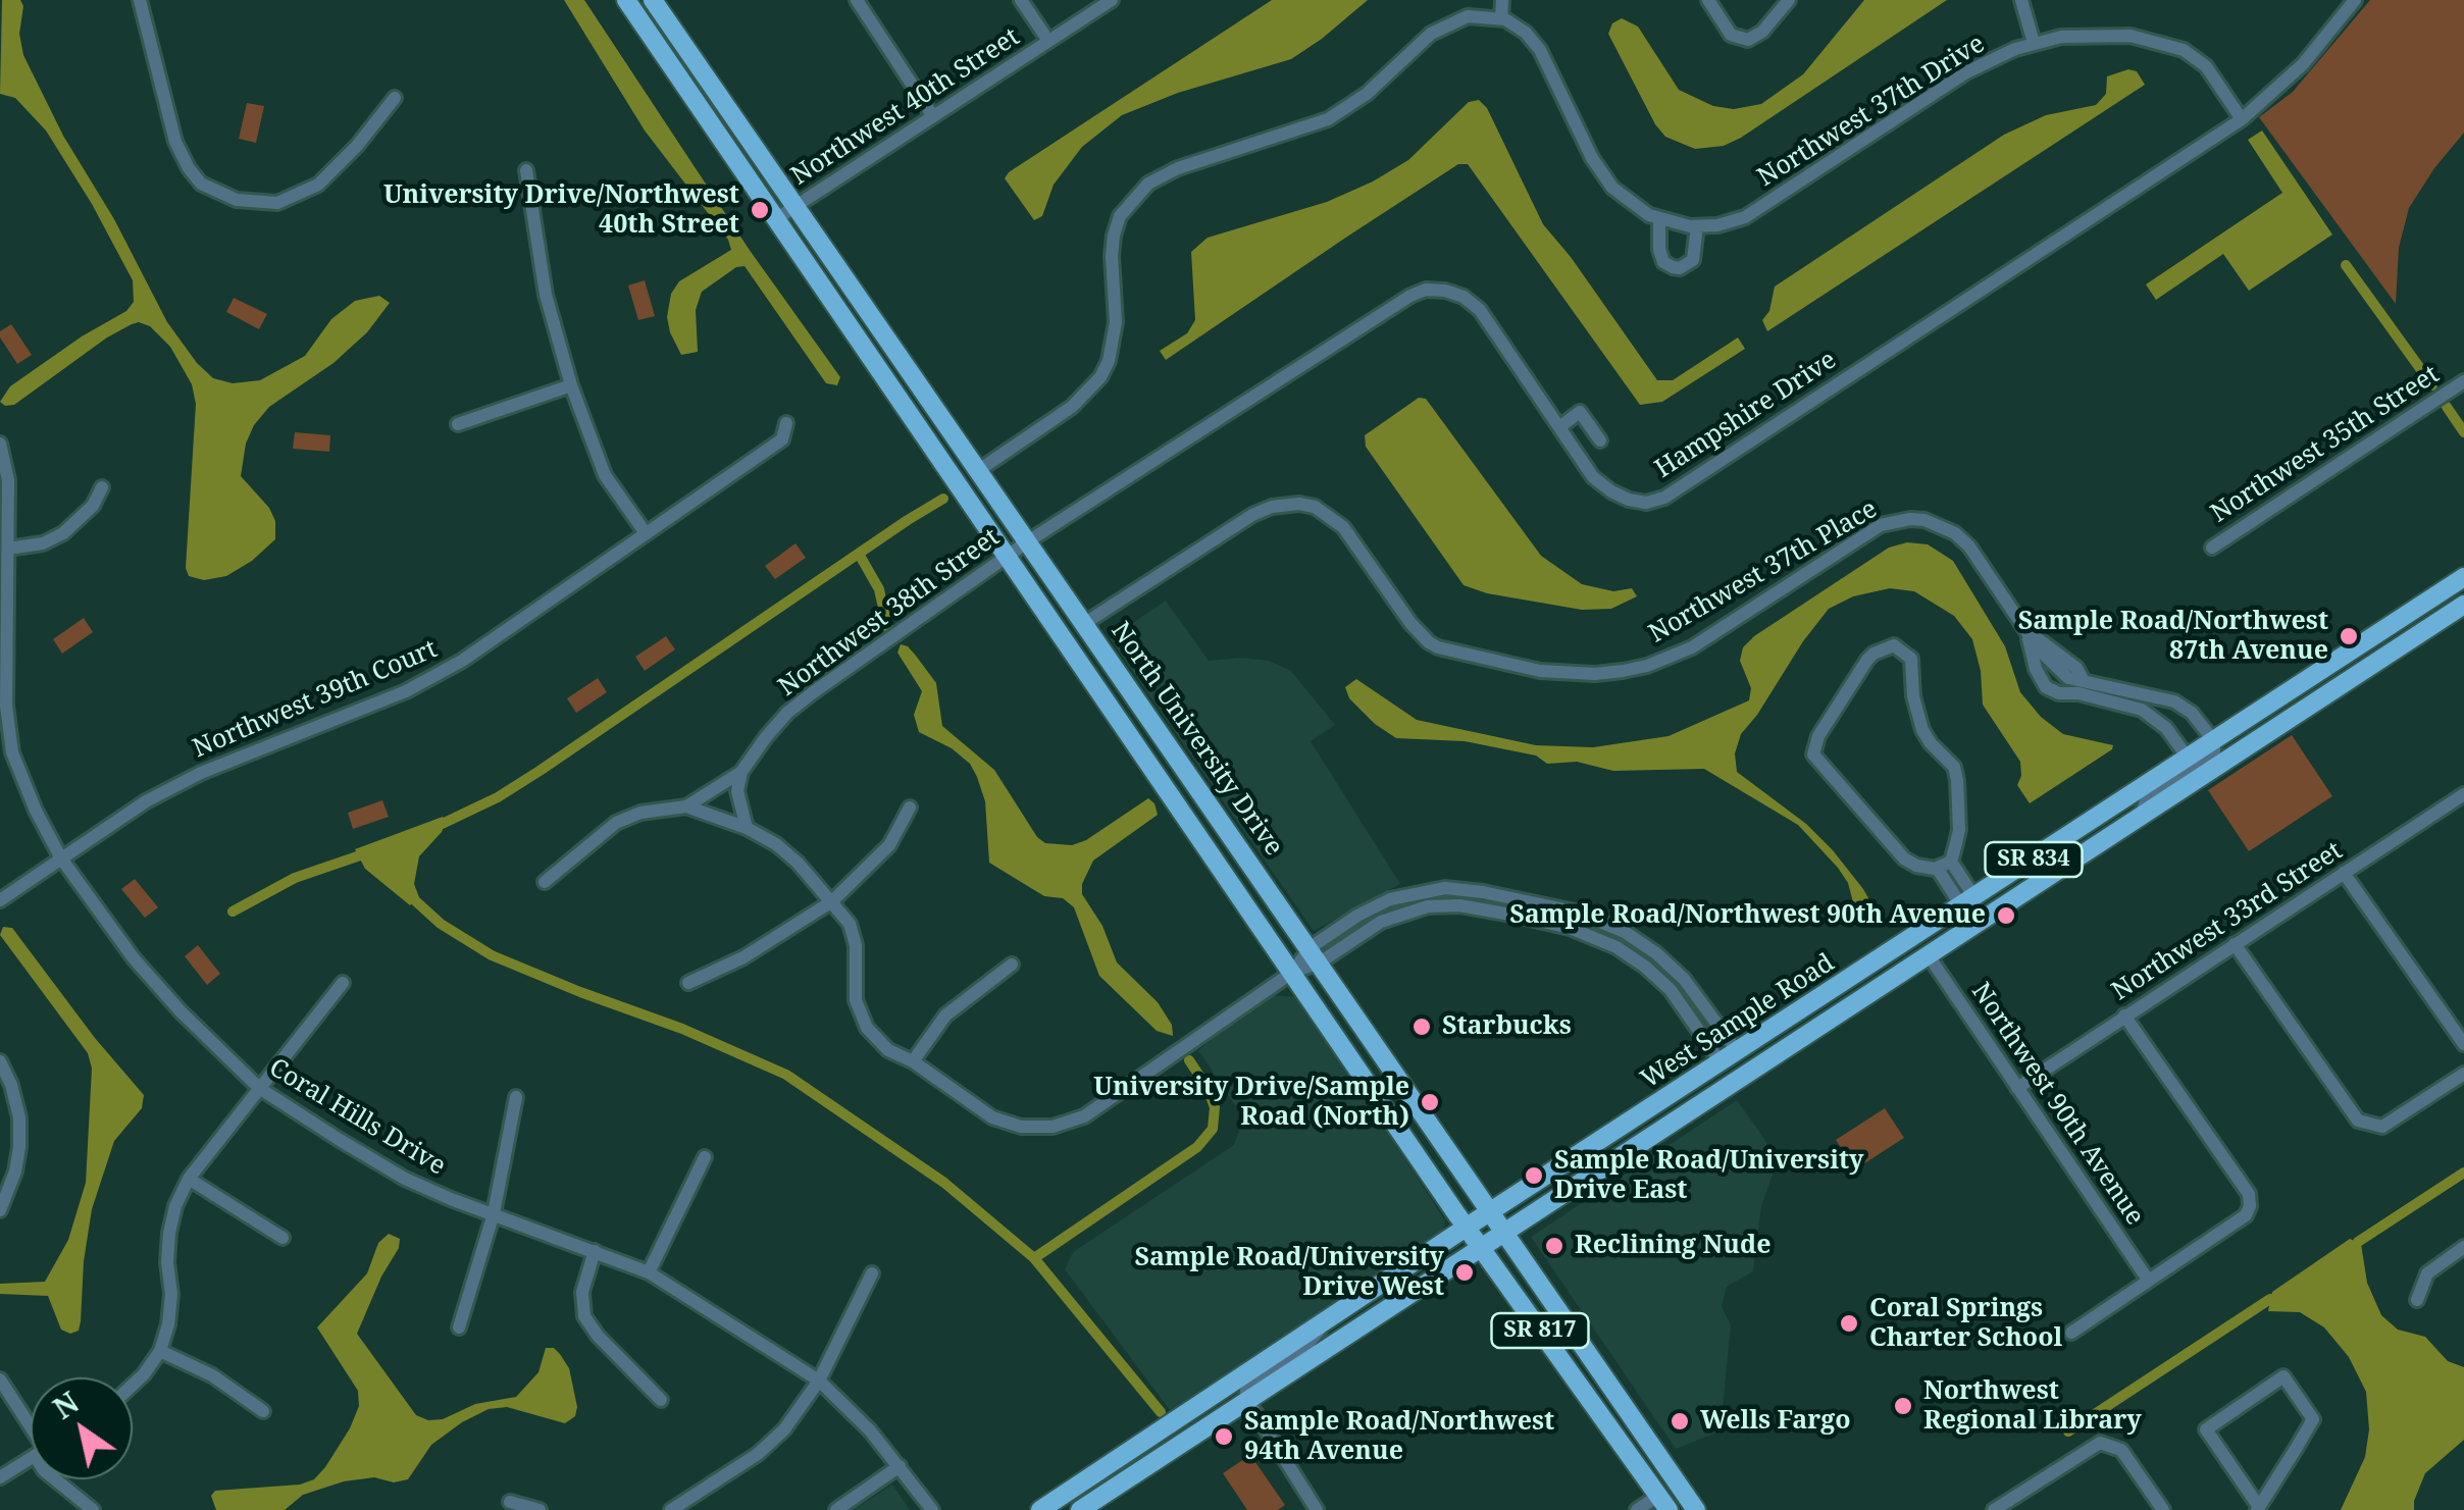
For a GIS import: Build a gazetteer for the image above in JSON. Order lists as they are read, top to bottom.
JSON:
{
  "streets": {
    "main road": [
      "North University Drive",
      "SR 834",
      "West Sample Road",
      "SR 817"
    ],
    "street": [
      "Northwest 40th Street",
      "Northwest 37th Drive",
      "Hampshire Drive",
      "Northwest 35th Street",
      "Northwest 37th Place",
      "Northwest 38th Street",
      "Northwest 39th Court",
      "Northwest 33rd Street",
      "Northwest 90th Avenue",
      "Coral Hills Drive"
    ]
  },
  "crossings": [
    ["Northwest 40th Street", "North University Drive"],
    ["Northwest 37th Drive", "Hampshire Drive"],
    ["Hampshire Drive", "Northwest 38th Street"],
    ["Hampshire Drive", "North University Drive"],
    ["Northwest 37th Place", "North University Drive"],
    ["Northwest 37th Place", "West Sample Road"],
    ["Northwest 38th Street", "North University Drive"],
    ["Northwest 39th Court", "Coral Hills Drive"],
    ["North University Drive", "West Sample Road"],
    ["Northwest 33rd Street", "Northwest 90th Avenue"],
    ["West Sample Road", "Northwest 90th Avenue"]
  ],
  "places": [
    "University Drive/Northwest 40th Street",
    "Sample Road/Northwest 87th Avenue",
    "Sample Road/Northwest 90th Avenue",
    "Starbucks",
    "University Drive/Sample Road (North)",
    "Sample Road/University Drive East",
    "Reclining Nude",
    "Sample Road/University Drive West",
    "Coral Springs Charter School",
    "Northwest Regional Library",
    "Wells Fargo",
    "Sample Road/Northwest 94th Avenue"
  ],
  "north": "top left"
}
